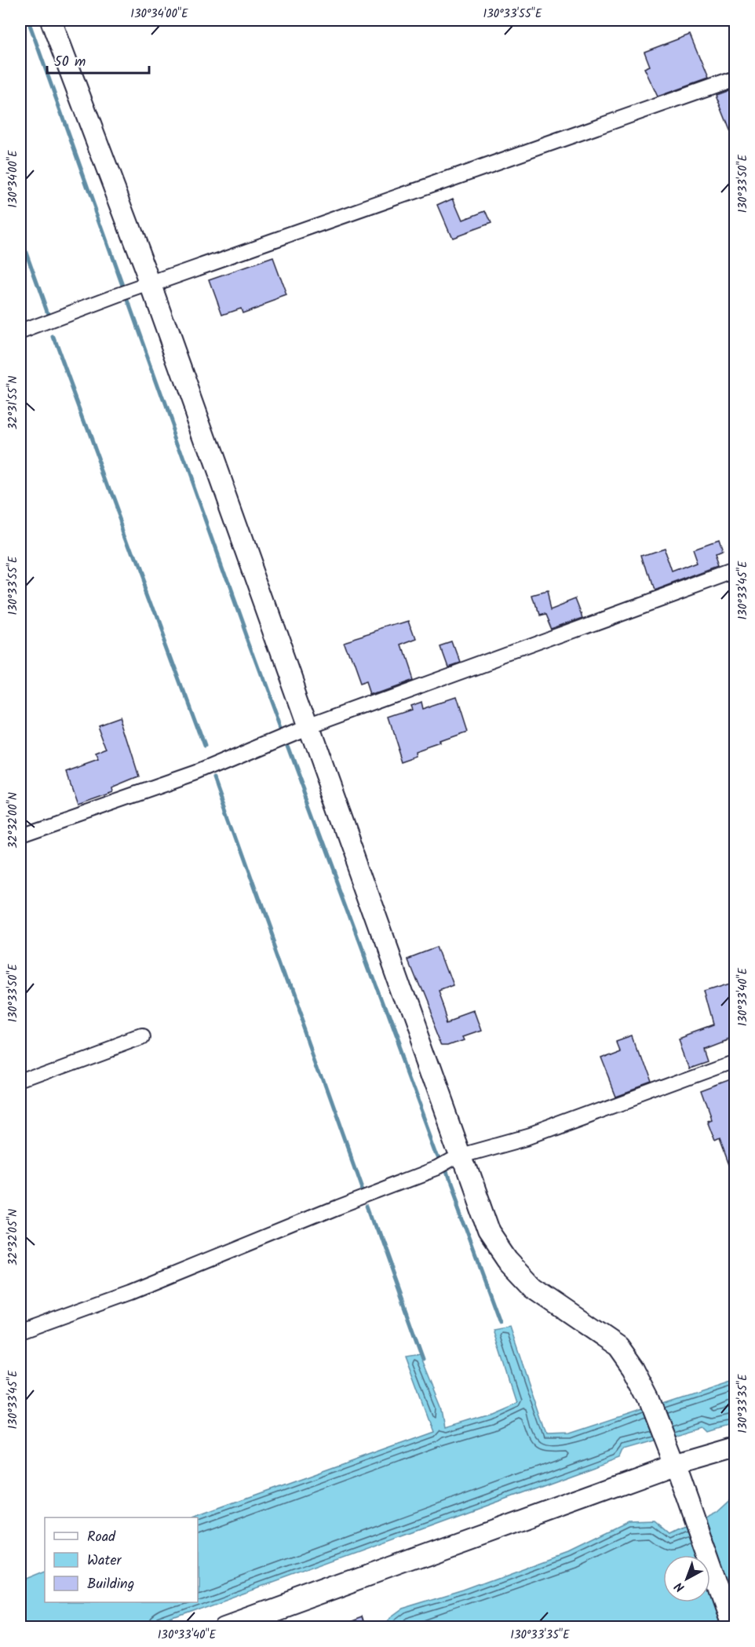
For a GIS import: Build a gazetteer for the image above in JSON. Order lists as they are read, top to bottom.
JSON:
{
  "legend": ["Road", "Water", "Building"],
  "scale_bar": "50 m",
  "north": "bottom left",
  "coordinates": [
    "130°34'00\"E",
    "130°33'55\"E",
    "130°33'50\"E",
    "32°31'55\"N",
    "130°33'45\"E",
    "32°32'00\"N",
    "130°33'40\"E",
    "32°32'05\"N",
    "130°33'35\"E"
  ]
}
